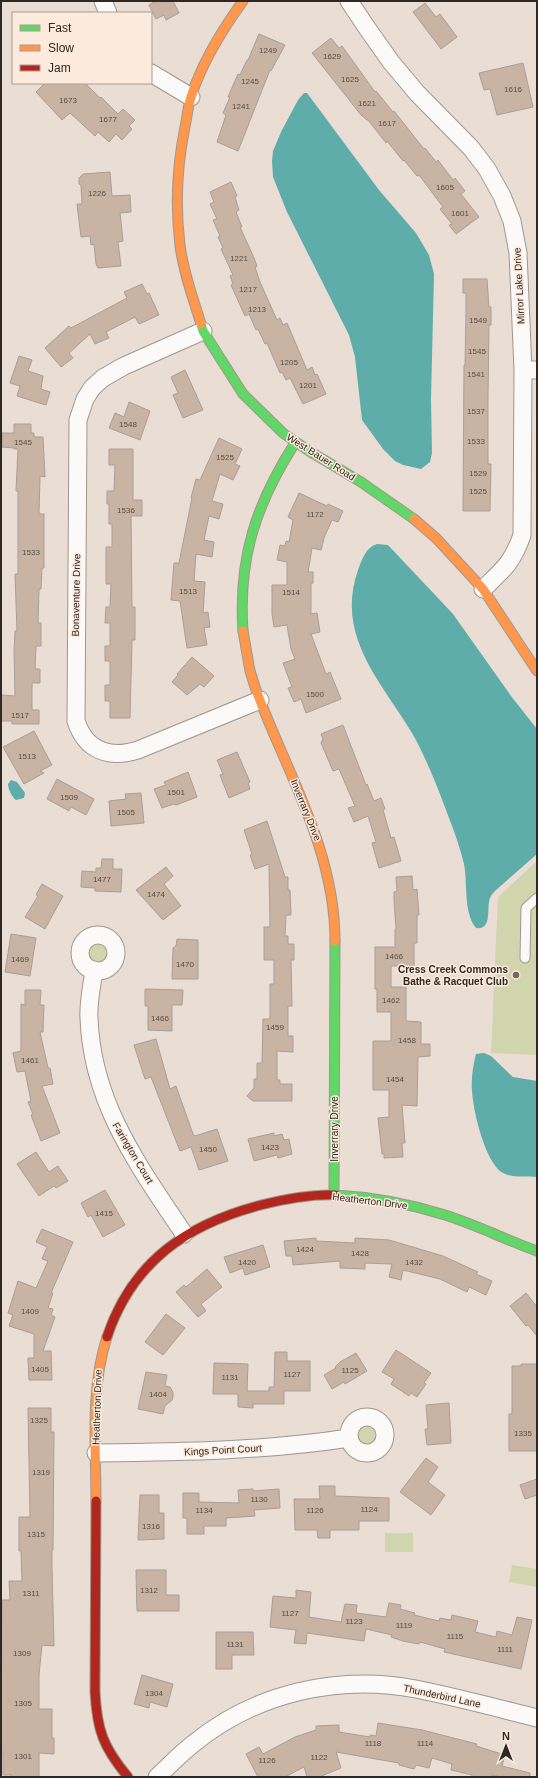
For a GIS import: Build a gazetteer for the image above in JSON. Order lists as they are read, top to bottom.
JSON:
{
  "streets": {
    "street": [
      "Mirror Lake Drive",
      "West Bauer Road",
      "Bonaventure Drive",
      "Inverrary Drive",
      "Farington Court",
      "Heatherton Drive",
      "Kings Point Court",
      "Thunderbird Lane"
    ]
  },
  "crossings": [
    ["Mirror Lake Drive", "West Bauer Road"],
    ["West Bauer Road", "Bonaventure Drive"],
    ["West Bauer Road", "Inverrary Drive"],
    ["Bonaventure Drive", "Inverrary Drive"],
    ["Inverrary Drive", "Heatherton Drive"],
    ["Farington Court", "Heatherton Drive"],
    ["Heatherton Drive", "Kings Point Court"]
  ],
  "places": ["Cress Creek Commons Bathe & Racquet Club"],
  "house_numbers": [
    "1249",
    "1629",
    "1625",
    "1245",
    "1616",
    "1673",
    "1621",
    "1241",
    "1677",
    "1617",
    "1605",
    "1226",
    "1601",
    "1221",
    "1217",
    "1213",
    "1549",
    "1545",
    "1205",
    "1541",
    "1201",
    "1537",
    "1548",
    "1533",
    "1545",
    "1525",
    "1529",
    "1525",
    "1536",
    "1172",
    "1533",
    "1513",
    "1514",
    "1500",
    "1517",
    "1513",
    "1501",
    "1509",
    "1505",
    "1477",
    "1474",
    "1466",
    "1469",
    "1470",
    "1462",
    "1466",
    "1459",
    "1458",
    "1461",
    "1454",
    "1423",
    "1450",
    "1415",
    "1424",
    "1428",
    "1420",
    "1432",
    "1409",
    "1405",
    "1125",
    "1127",
    "1131",
    "1404",
    "1325",
    "1335",
    "1319",
    "1130",
    "1124",
    "1134",
    "1126",
    "1316",
    "1315",
    "1312",
    "1311",
    "1127",
    "1123",
    "1119",
    "1115",
    "1131",
    "1111",
    "1309",
    "1304",
    "1305",
    "1118",
    "1114",
    "1301",
    "1122",
    "1126"
  ],
  "legend": ["Fast", "Slow", "Jam"],
  "north": "top"
}
